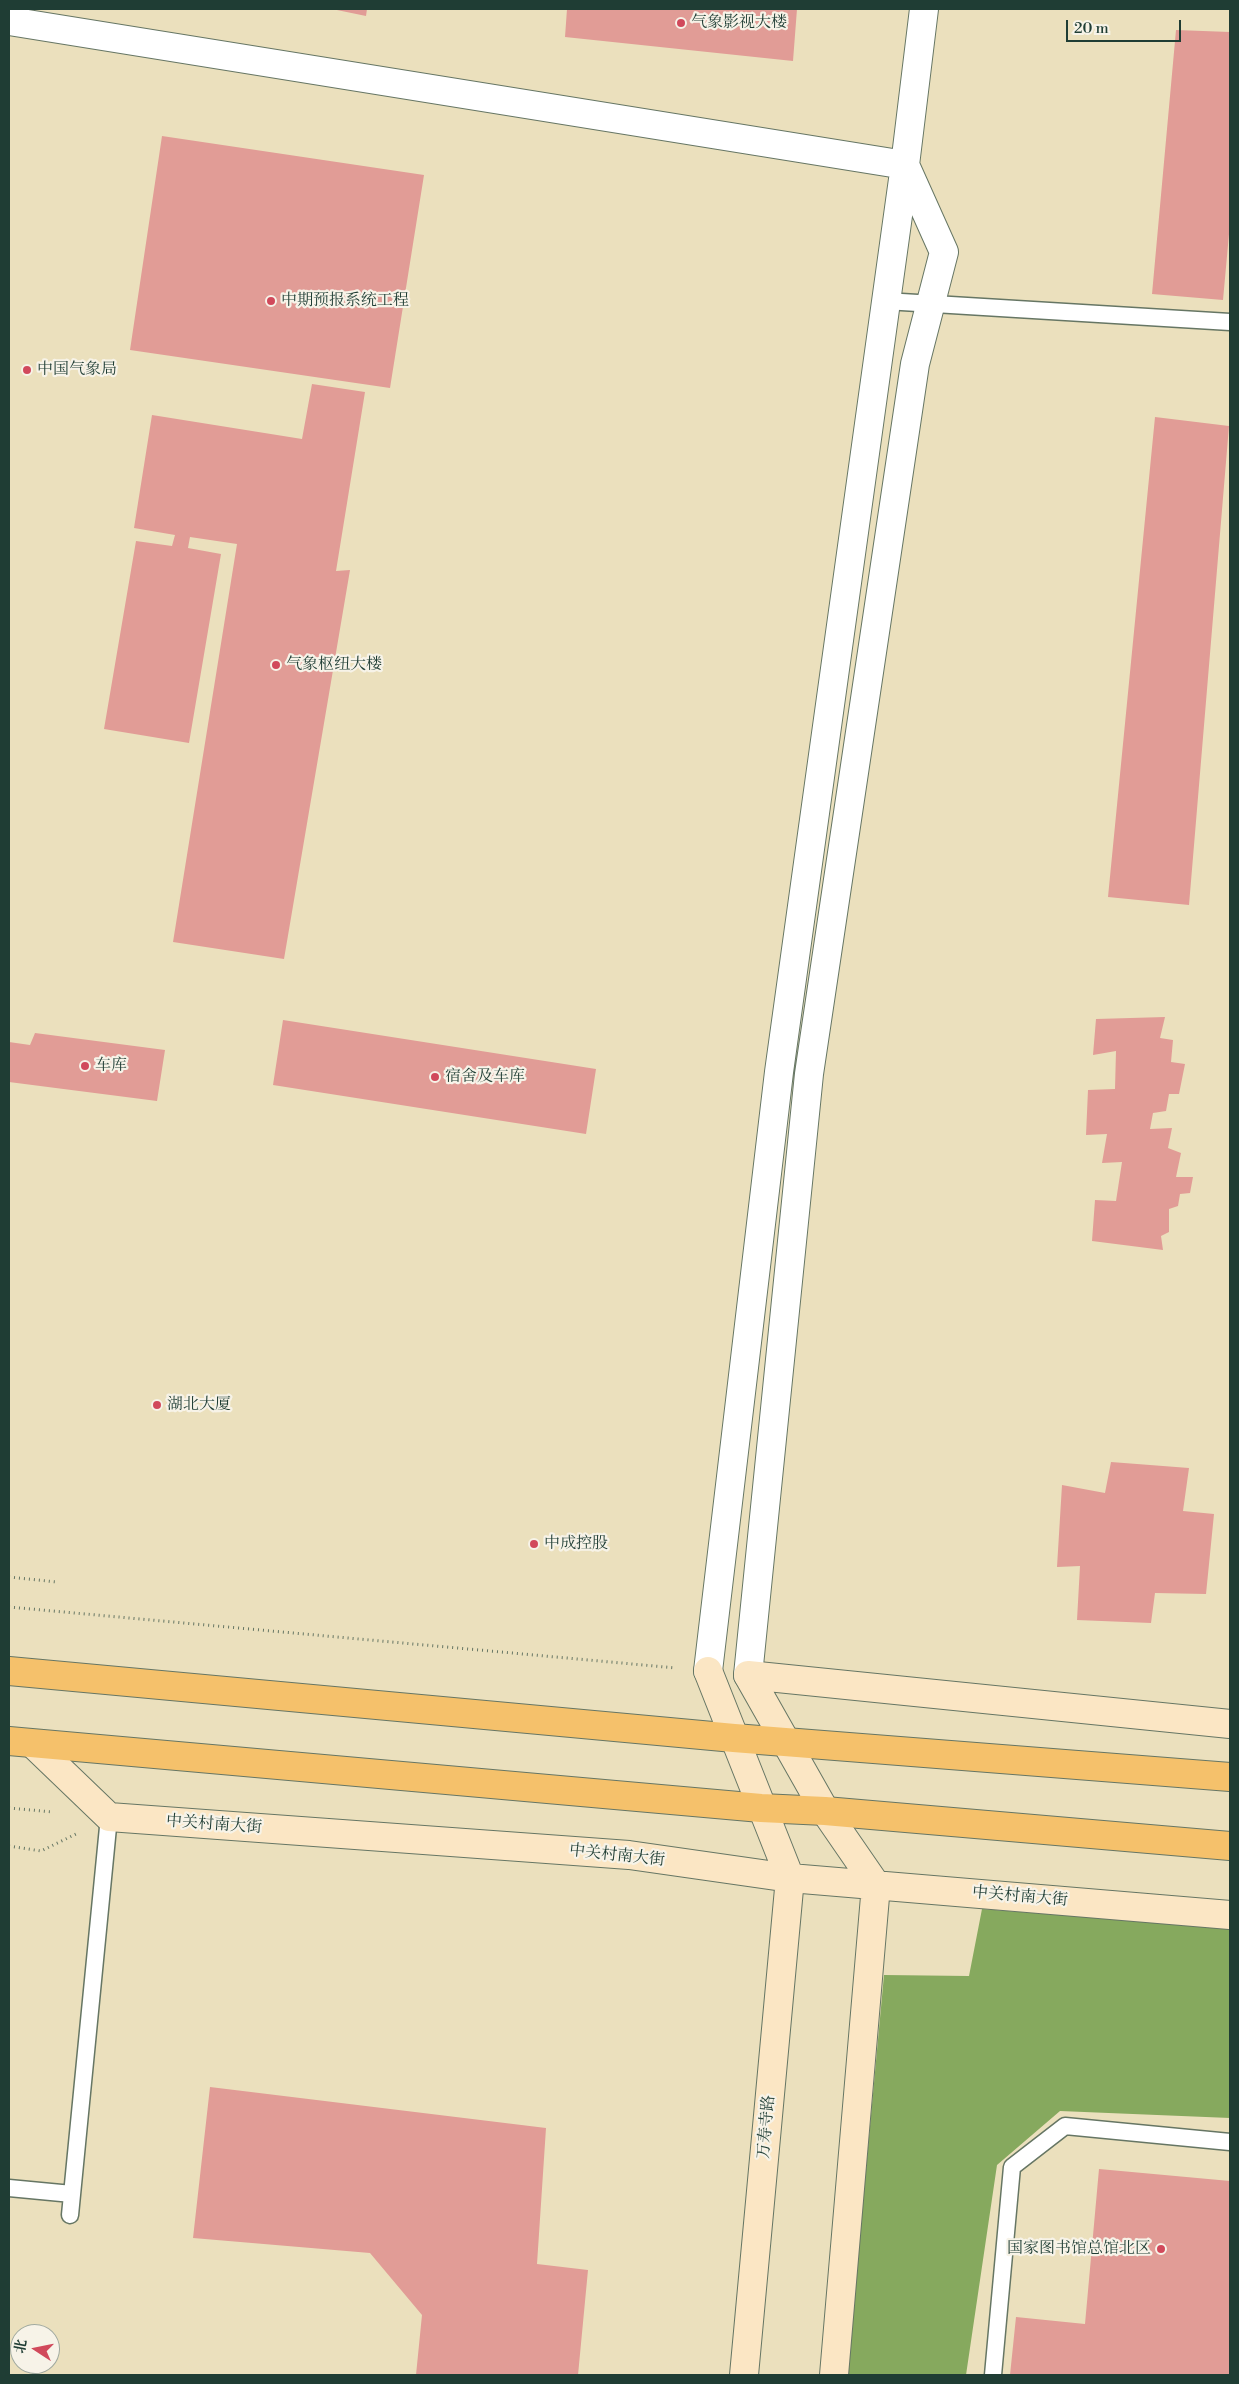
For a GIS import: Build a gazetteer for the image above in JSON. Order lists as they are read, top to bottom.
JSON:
{
  "streets": {
    "street": ["中关村南大街", "万寿寺路"]
  },
  "crossings": [
    ["中关村南大街", "万寿寺路"]
  ],
  "places": [
    "气象影视大楼",
    "中期预报系统工程",
    "中国气象局",
    "气象枢纽大楼",
    "车库",
    "宿舍及车库",
    "湖北大厦",
    "中成控股",
    "国家图书馆总馆北区"
  ],
  "scale_bar": "20 m",
  "north": "left"
}
